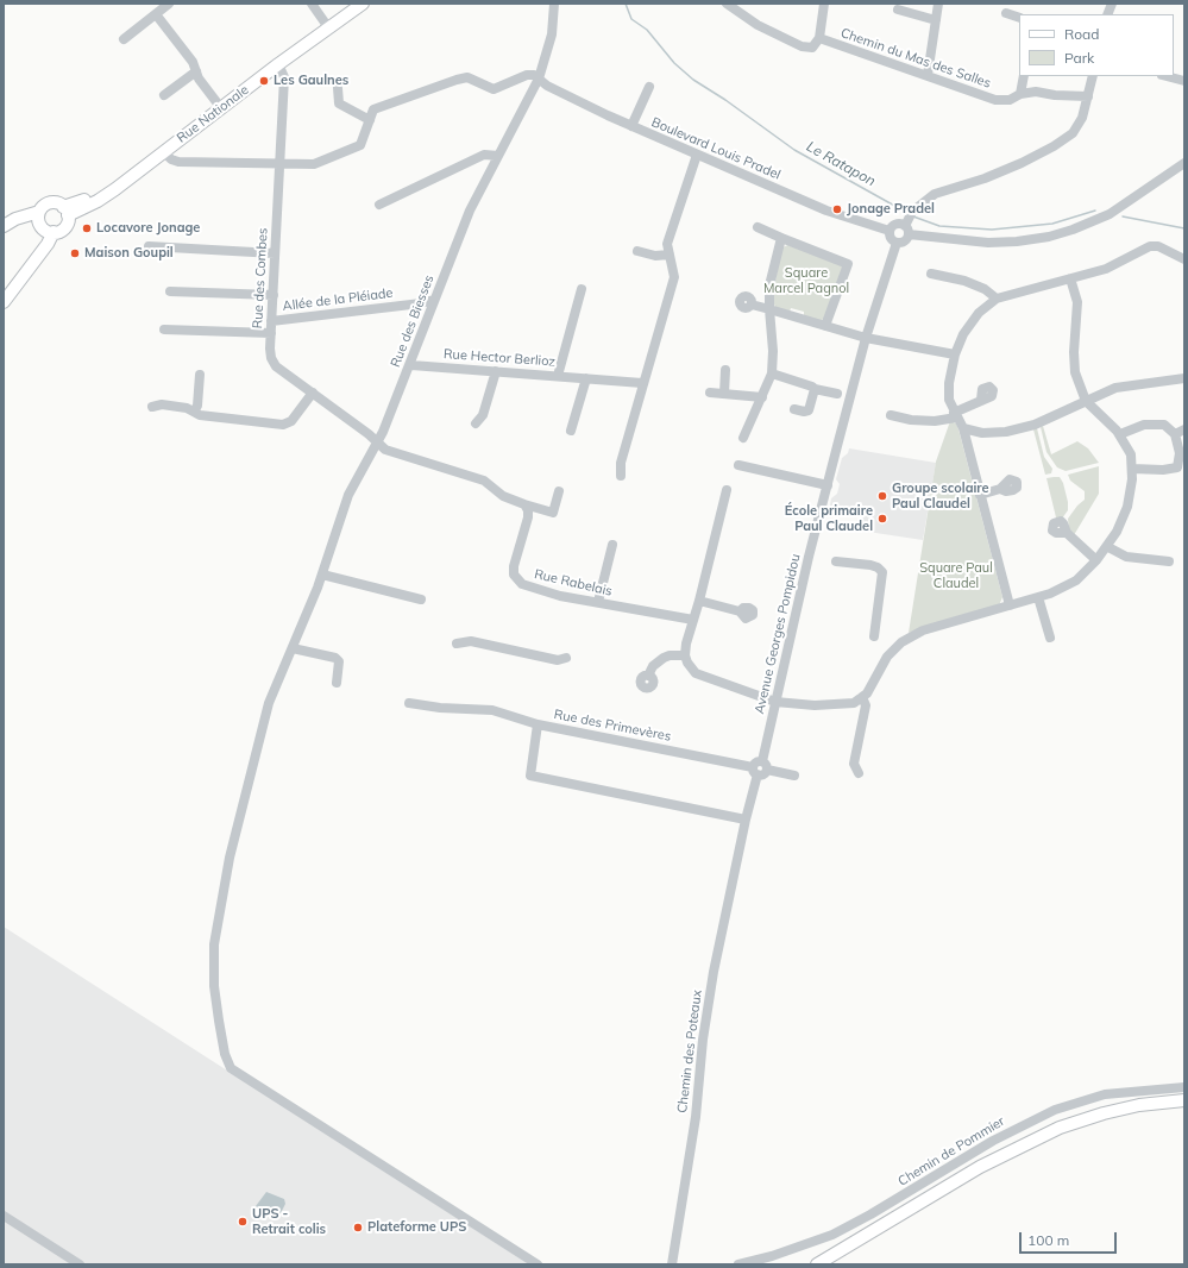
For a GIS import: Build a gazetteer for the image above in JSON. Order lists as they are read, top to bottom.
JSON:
{
  "streets": {
    "main road": ["Rue Nationale"],
    "street": [
      "Chemin du Mas des Salles",
      "Boulevard Louis Pradel",
      "Rue des Combes",
      "Allée de la Pléiade",
      "Rue des Biesses",
      "Rue Hector Berlioz",
      "Rue Rabelais",
      "Avenue Georges Pompidou",
      "Rue des Primevères",
      "Chemin des Poteaux",
      "Chemin de Pommier"
    ]
  },
  "crossings": [
    ["Rue Nationale", "Rue des Combes"],
    ["Boulevard Louis Pradel", "Rue des Biesses"],
    ["Rue des Combes", "Allée de la Pléiade"],
    ["Rue des Combes", "Rue des Biesses"],
    ["Allée de la Pléiade", "Rue des Biesses"],
    ["Rue des Biesses", "Rue Hector Berlioz"],
    ["Rue des Primevères", "Chemin des Poteaux"]
  ],
  "water": ["Le Ratapon"],
  "parks": ["Square Marcel Pagnol", "Square Paul Claudel"],
  "places": [
    "Les Gaulnes",
    "Jonage Pradel",
    "Locavore Jonage",
    "Maison Goupil",
    "Groupe scolaire Paul Claudel",
    "École primaire Paul Claudel",
    "UPS - Retrait colis",
    "Plateforme UPS"
  ],
  "legend": ["Road", "Park"],
  "scale_bar": "100 m"
}
